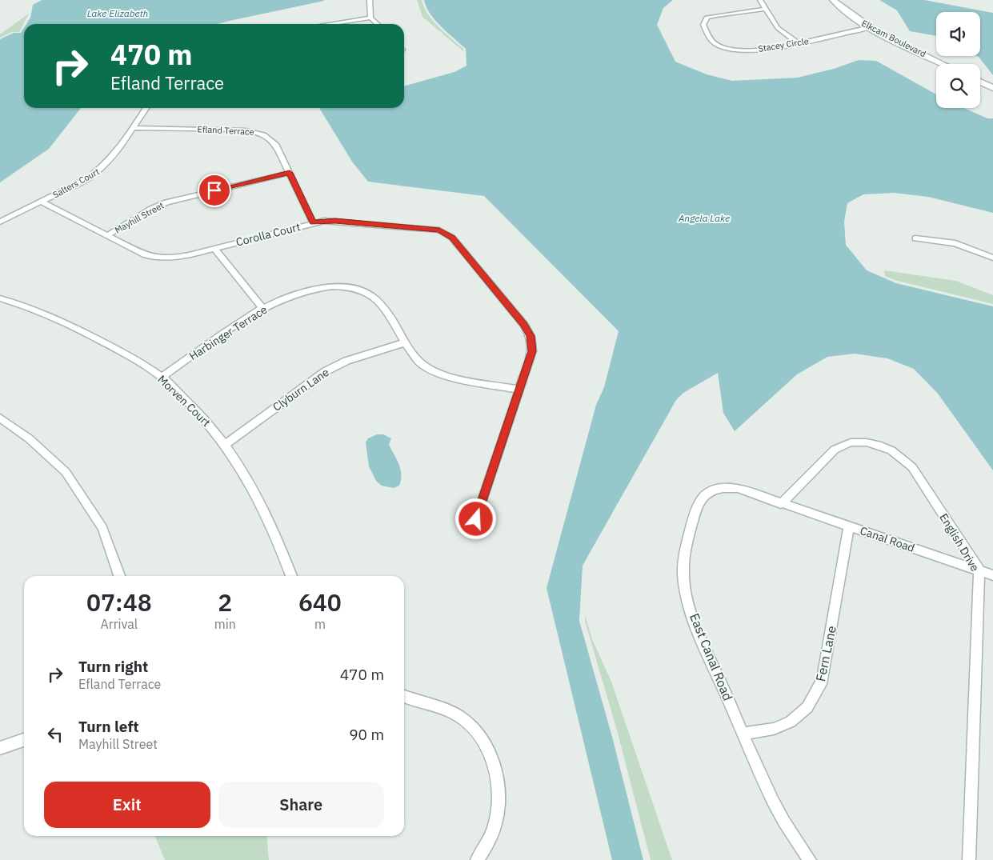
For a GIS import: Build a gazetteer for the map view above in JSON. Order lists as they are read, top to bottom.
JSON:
{
  "streets": {
    "street": [
      "Elkcam Boulevard",
      "Stacey Circle",
      "Efland Terrace",
      "Salters Court",
      "Mayhill Street",
      "Corolla Court",
      "Harbinger Terrace",
      "Clyburn Lane",
      "Morven Court",
      "Canal Road",
      "English Drive",
      "Fern Lane",
      "East Canal Road"
    ]
  },
  "crossings": [
    ["Elkcam Boulevard", "Stacey Circle"],
    ["Efland Terrace", "Salters Court"],
    ["Efland Terrace", "Mayhill Street"],
    ["Efland Terrace", "Corolla Court"],
    ["Salters Court", "Corolla Court"],
    ["Mayhill Street", "Corolla Court"],
    ["Corolla Court", "Harbinger Terrace"],
    ["Harbinger Terrace", "Clyburn Lane"],
    ["Harbinger Terrace", "Morven Court"],
    ["Clyburn Lane", "Morven Court"],
    ["Canal Road", "English Drive"],
    ["Canal Road", "Fern Lane"],
    ["Canal Road", "East Canal Road"],
    ["English Drive", "East Canal Road"],
    ["Fern Lane", "East Canal Road"]
  ],
  "water": ["Lake Elizabeth", "Angela Lake"],
  "page": {
    "turn": ["470 m", "Efland Terrace"],
    "eta": [
      "07:48",
      "Arrival",
      "2",
      "min",
      "640",
      "m"
    ],
    "list": [
      {
        "name": "Turn right",
        "note": "Efland Terrace",
        "value": "470 m"
      },
      {
        "name": "Turn left",
        "note": "Mayhill Street",
        "value": "90 m"
      }
    ],
    "buttons": ["Exit", "Share"]
  }
}
